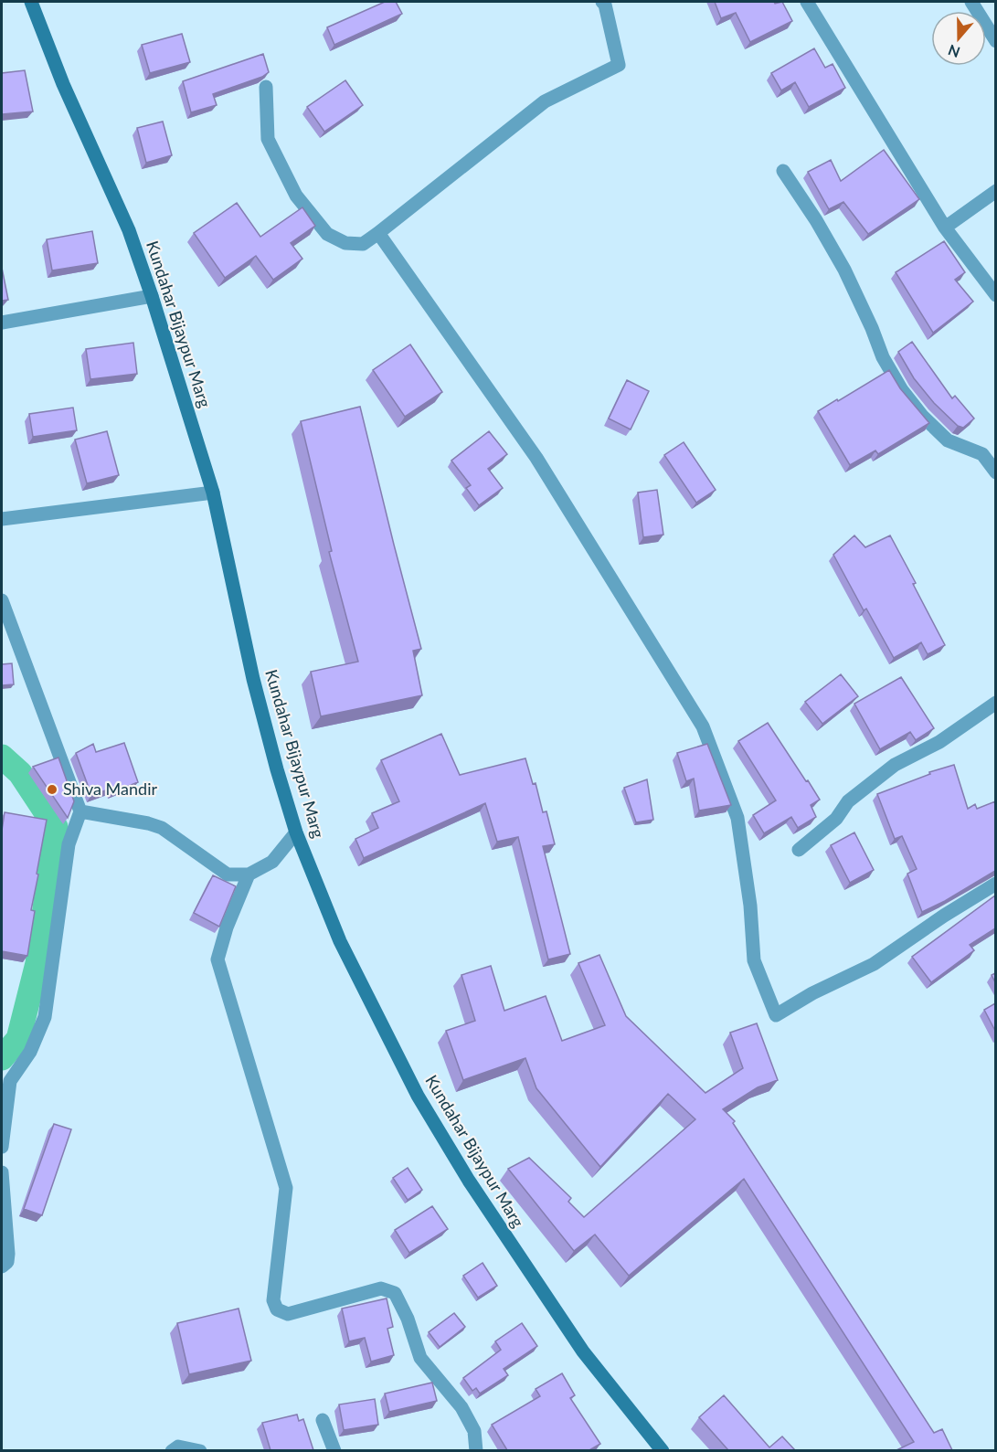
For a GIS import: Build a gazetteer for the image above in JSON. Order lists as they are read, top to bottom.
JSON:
{
  "streets": {
    "main road": ["Kundahar Bijaypur Marg"]
  },
  "places": ["Shiva Mandir"],
  "north": "bottom"
}
